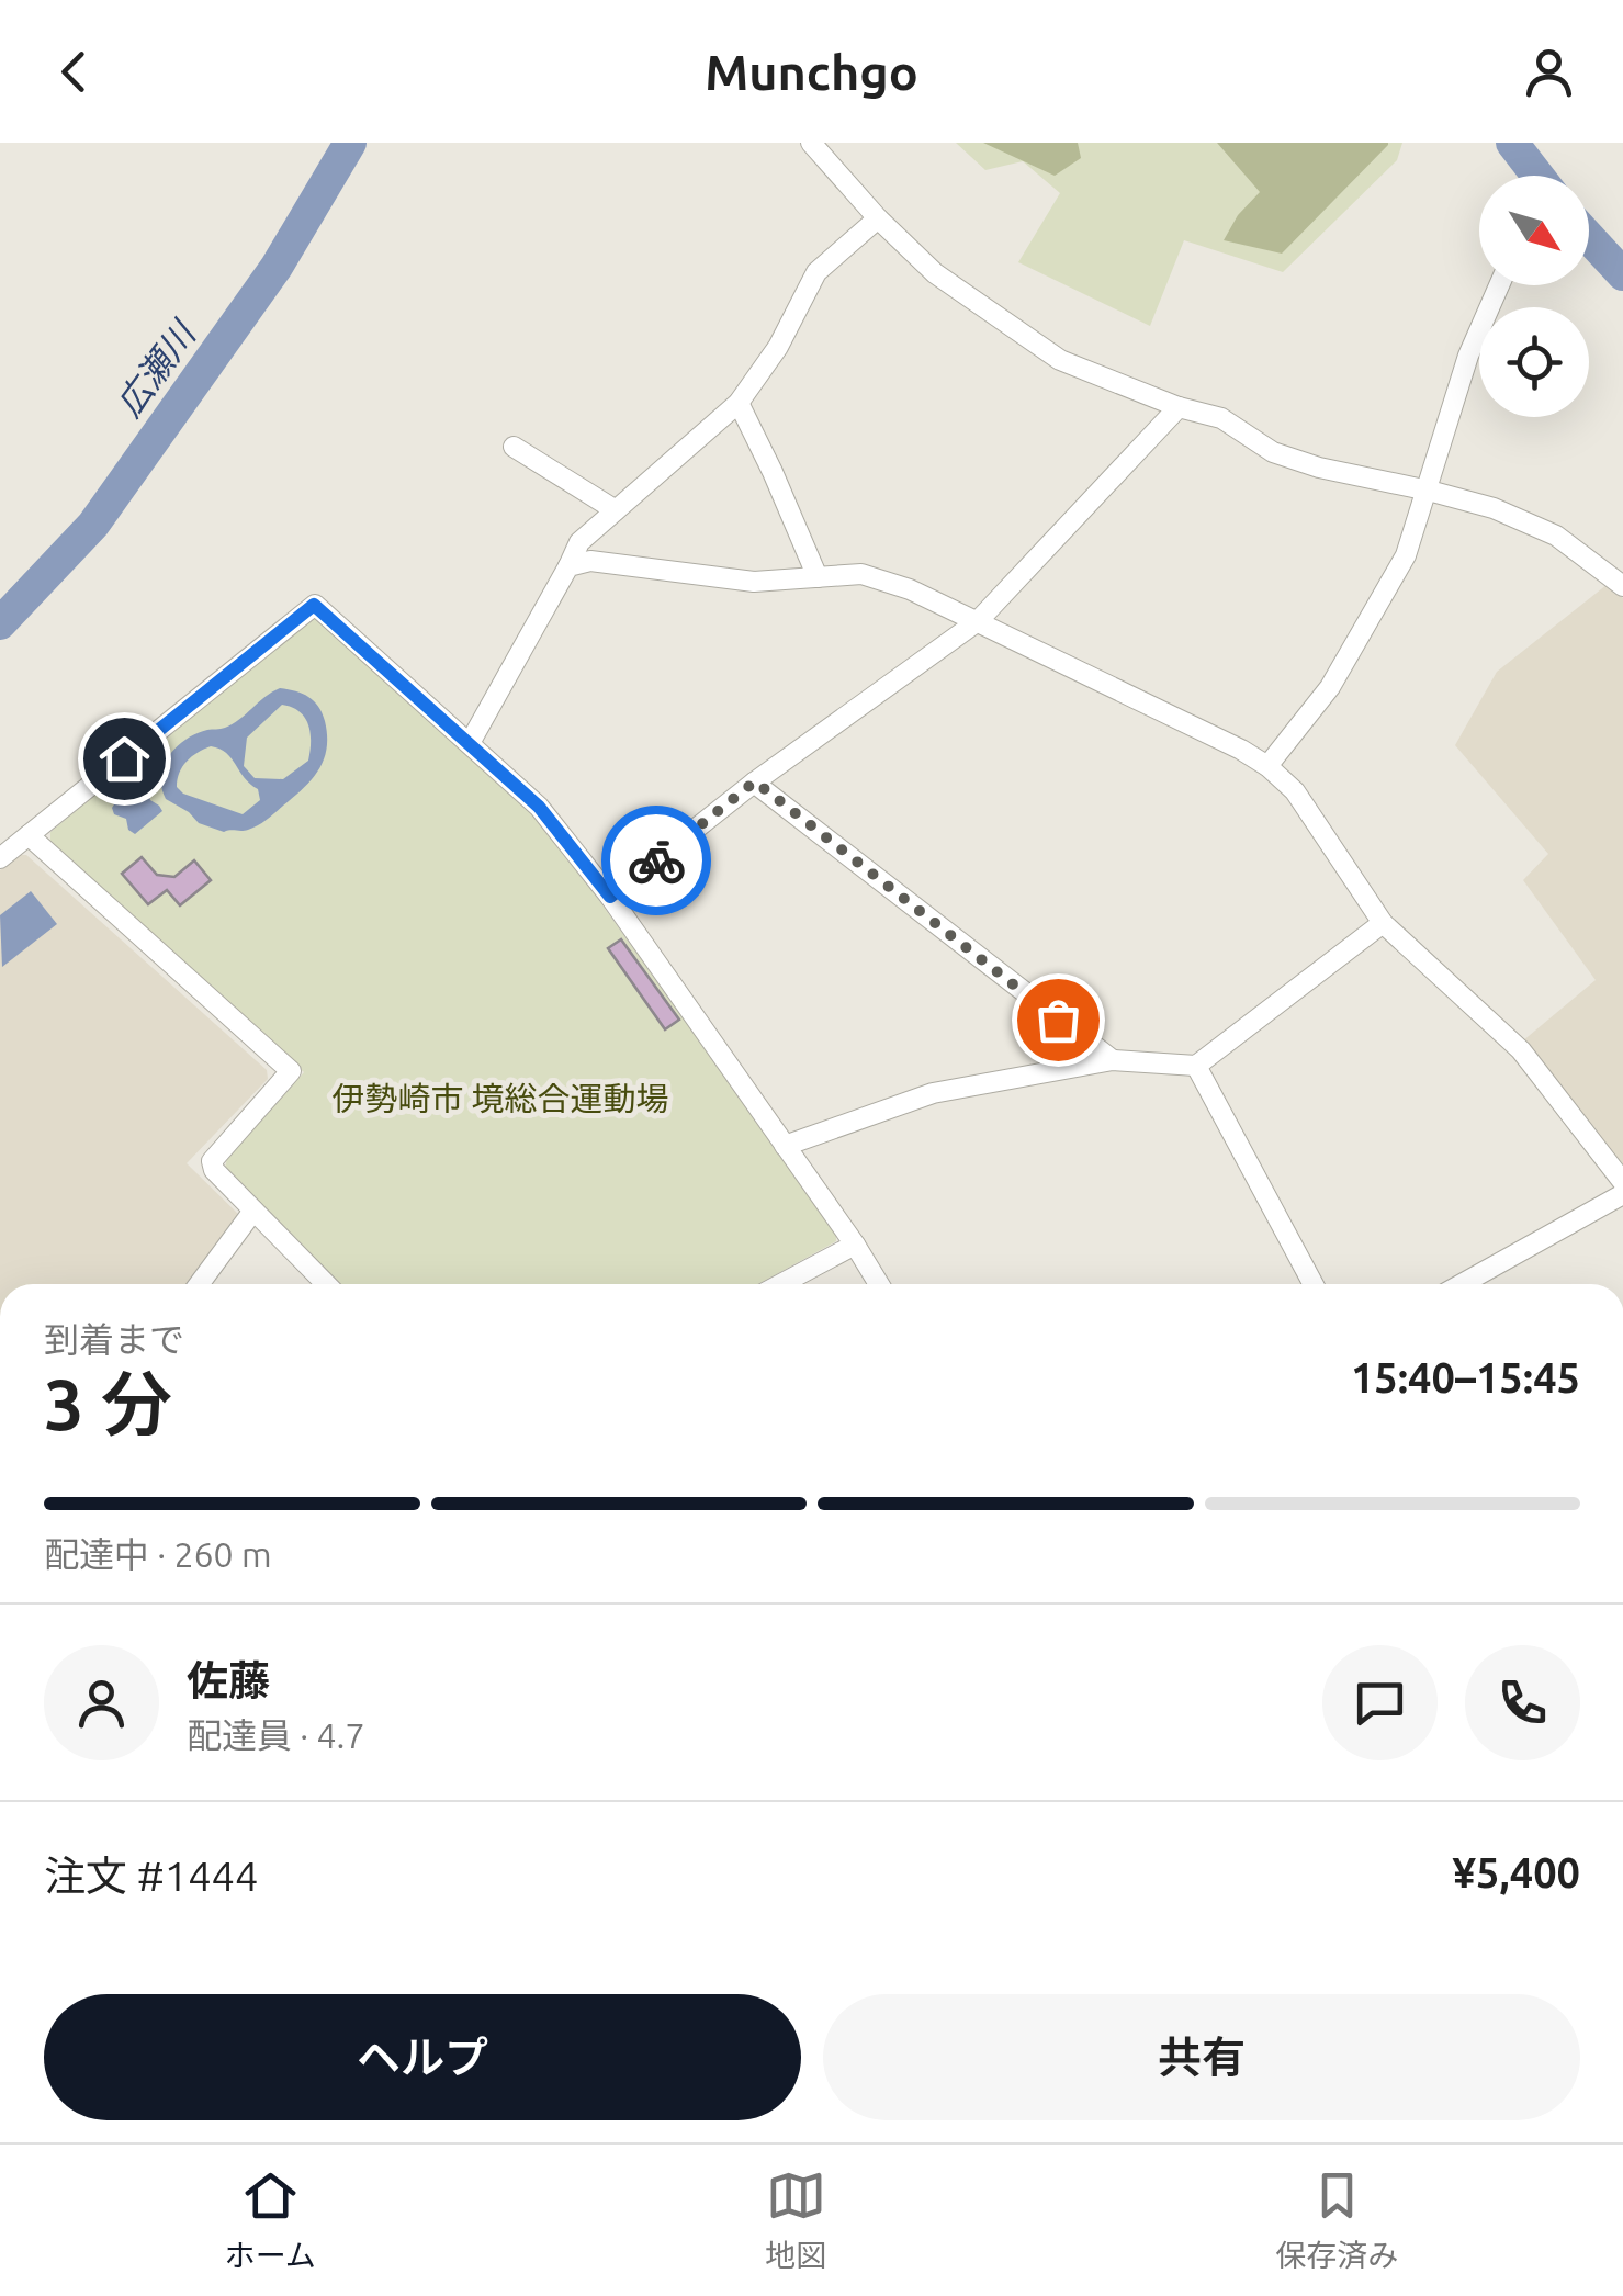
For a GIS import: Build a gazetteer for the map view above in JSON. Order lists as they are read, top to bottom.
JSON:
{
  "water": ["広瀬川"],
  "parks": ["伊勢崎市 境総合運動場"],
  "north": "bottom right",
  "page": {
    "header": "Munchgo",
    "heading": ["3 分", "到着まで", "15:40–15:45"],
    "panel": [
      "佐藤",
      "配達員 · 4.7",
      "注文 #1444",
      "¥5,400"
    ],
    "bar": "配達中 · 260 m",
    "buttons": ["ヘルプ", "共有"],
    "tabs": ["ホーム", "地図", "保存済み"]
  }
}
